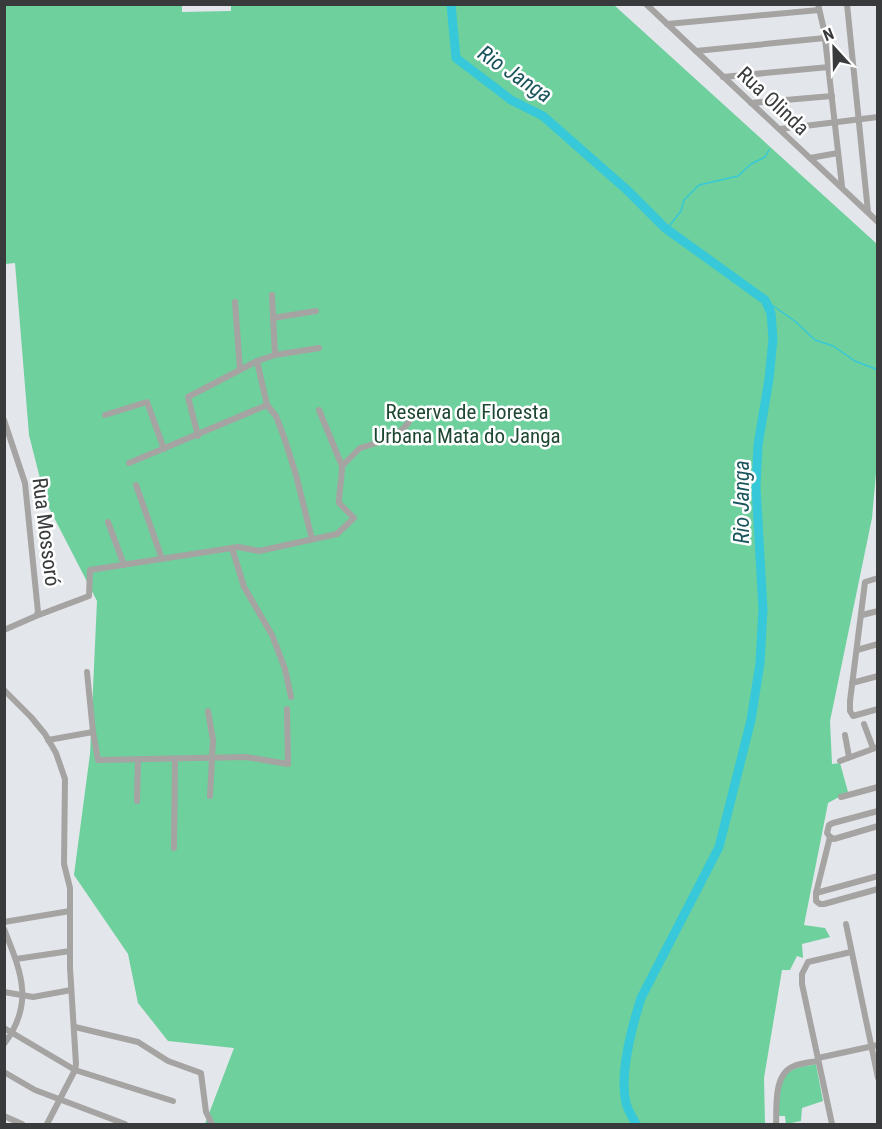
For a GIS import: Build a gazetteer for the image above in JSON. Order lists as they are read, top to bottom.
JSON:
{
  "streets": {
    "street": ["Rua Olinda", "Rua Mossoró"]
  },
  "water": ["Rio Janga"],
  "parks": ["Reserva de Floresta Urbana Mata do Janga"],
  "north": "top"
}
